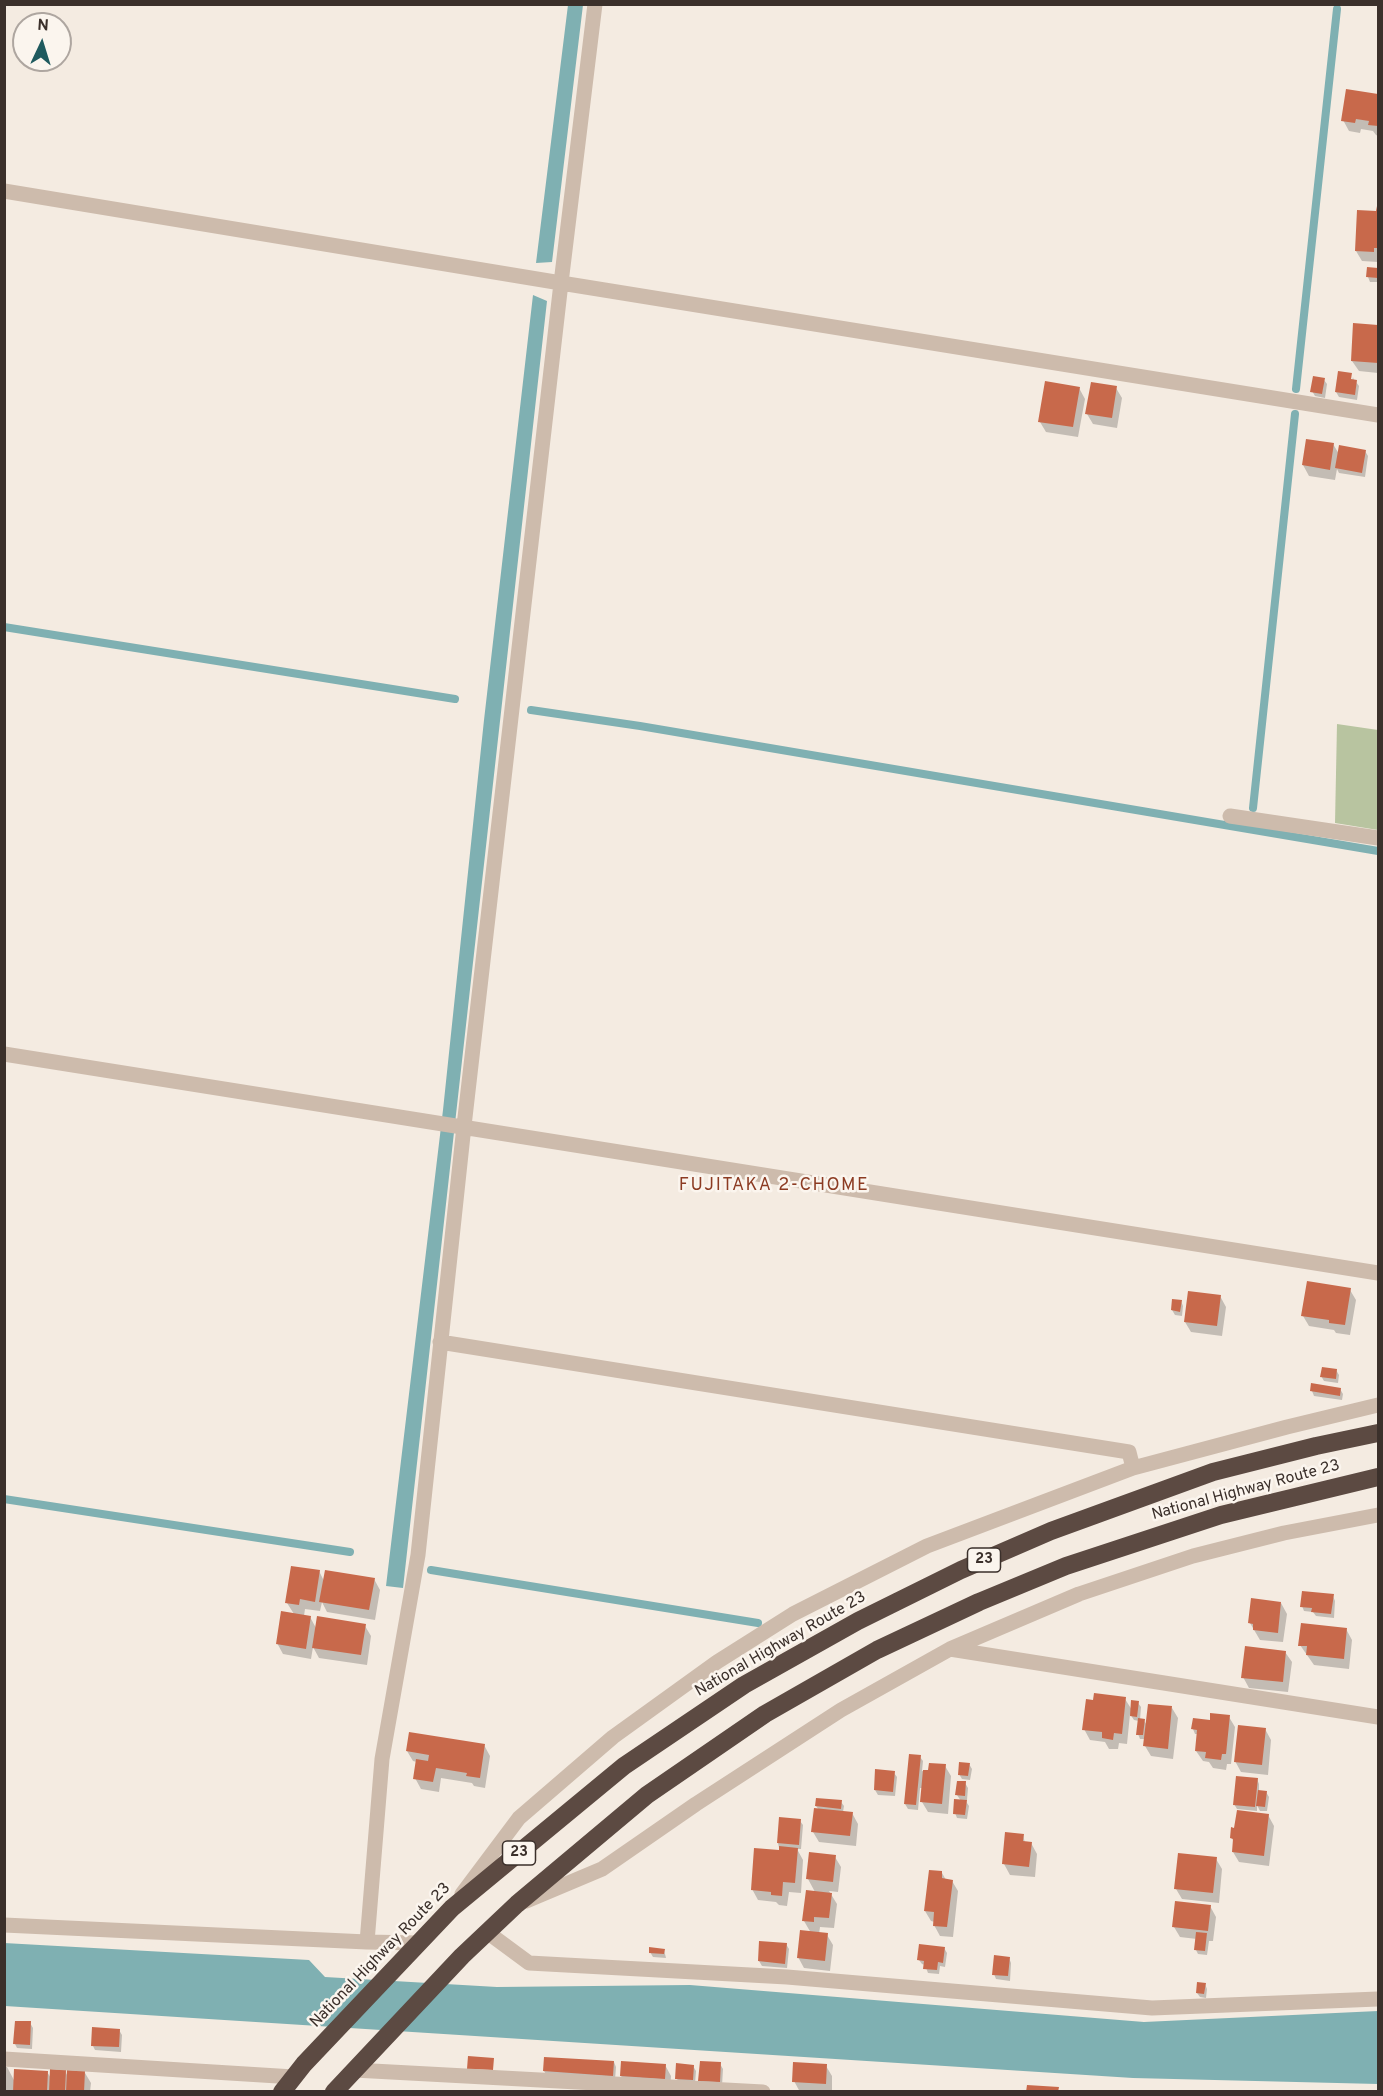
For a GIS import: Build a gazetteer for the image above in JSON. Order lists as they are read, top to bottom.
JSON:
{
  "streets": {
    "highway": ["National Highway Route 23", "23"]
  },
  "districts": ["FUJITAKA 2-CHOME"],
  "north": "top"
}
